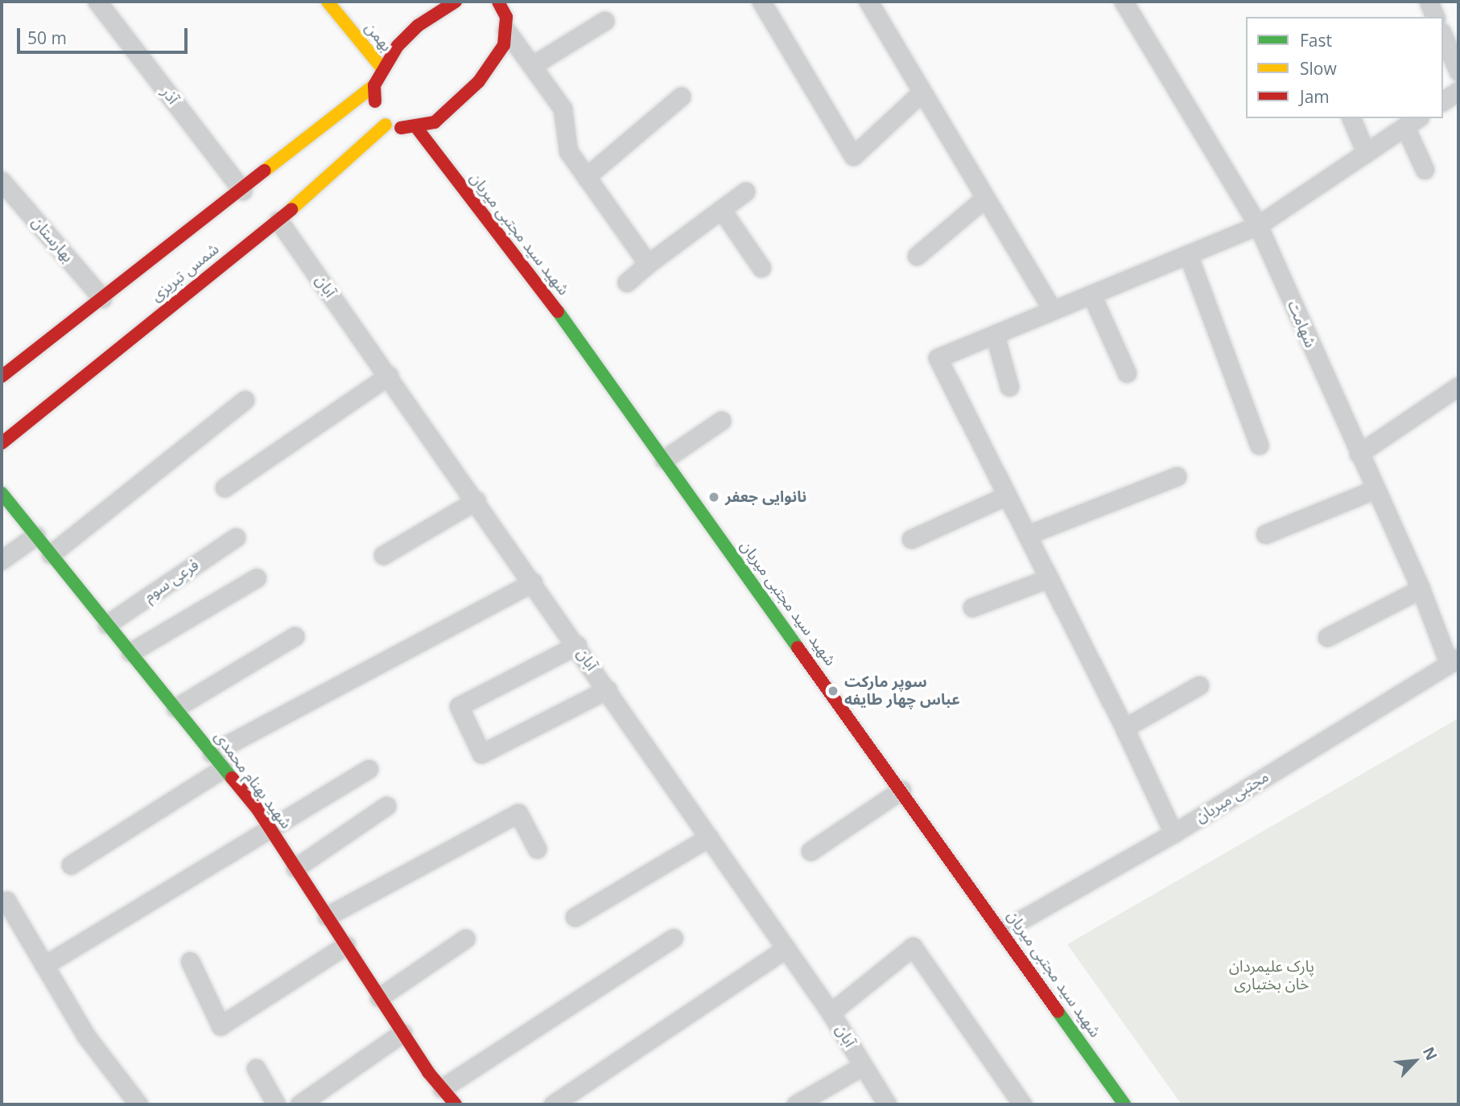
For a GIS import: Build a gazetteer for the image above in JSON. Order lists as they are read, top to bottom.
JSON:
{
  "streets": {
    "street": [
      "بهمن",
      "آذر",
      "شهید سید مجتبی میریان",
      "بهارستان",
      "شمس تبریزی",
      "آبان",
      "شهامت",
      "فرعی سوم",
      "شهید بهنام محمدی",
      "مجتبی میریان"
    ]
  },
  "crossings": [
    ["آذر", "شمس تبریزی"],
    ["شهید سید مجتبی میریان", "مجتبی میریان"],
    ["بهارستان", "شمس تبریزی"],
    ["شمس تبریزی", "آبان"],
    ["شهامت", "مجتبی میریان"],
    ["فرعی سوم", "شهید بهنام محمدی"]
  ],
  "parks": ["پارک علیمردان خان بختیاری"],
  "places": ["نانوایی جعفر", "سوپر مارکت عباس چهار طایفه"],
  "legend": ["Fast", "Slow", "Jam"],
  "scale_bar": "50 m",
  "north": "top right"
}
